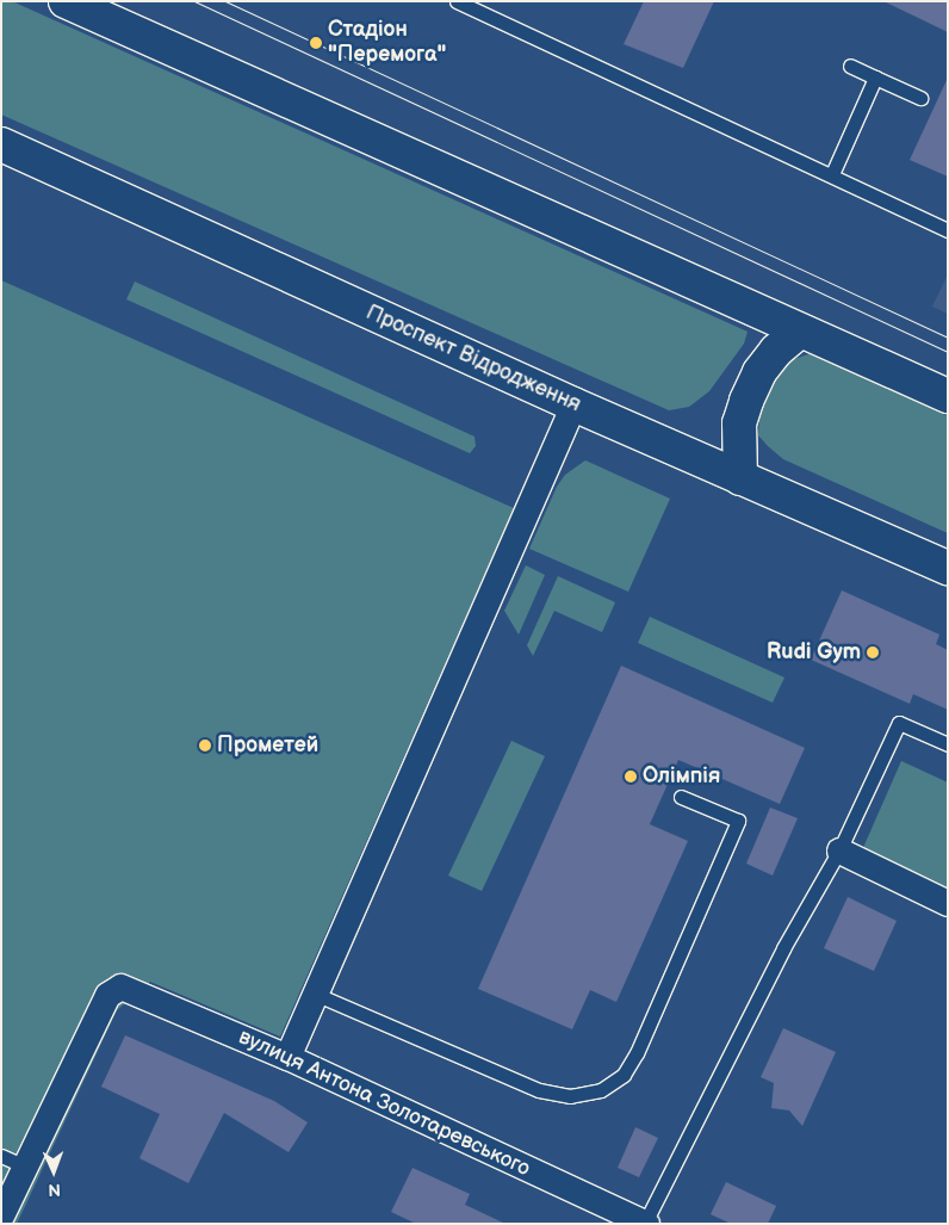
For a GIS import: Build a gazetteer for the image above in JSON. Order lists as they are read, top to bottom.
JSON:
{
  "streets": {
    "main road": ["Проспект Відродження"],
    "street": ["вулиця Антона Золотаревського"]
  },
  "places": [
    "Стадіон \"Перемога\"",
    "Rudi Gym",
    "Прометей",
    "Олімпія"
  ],
  "north": "bottom"
}
